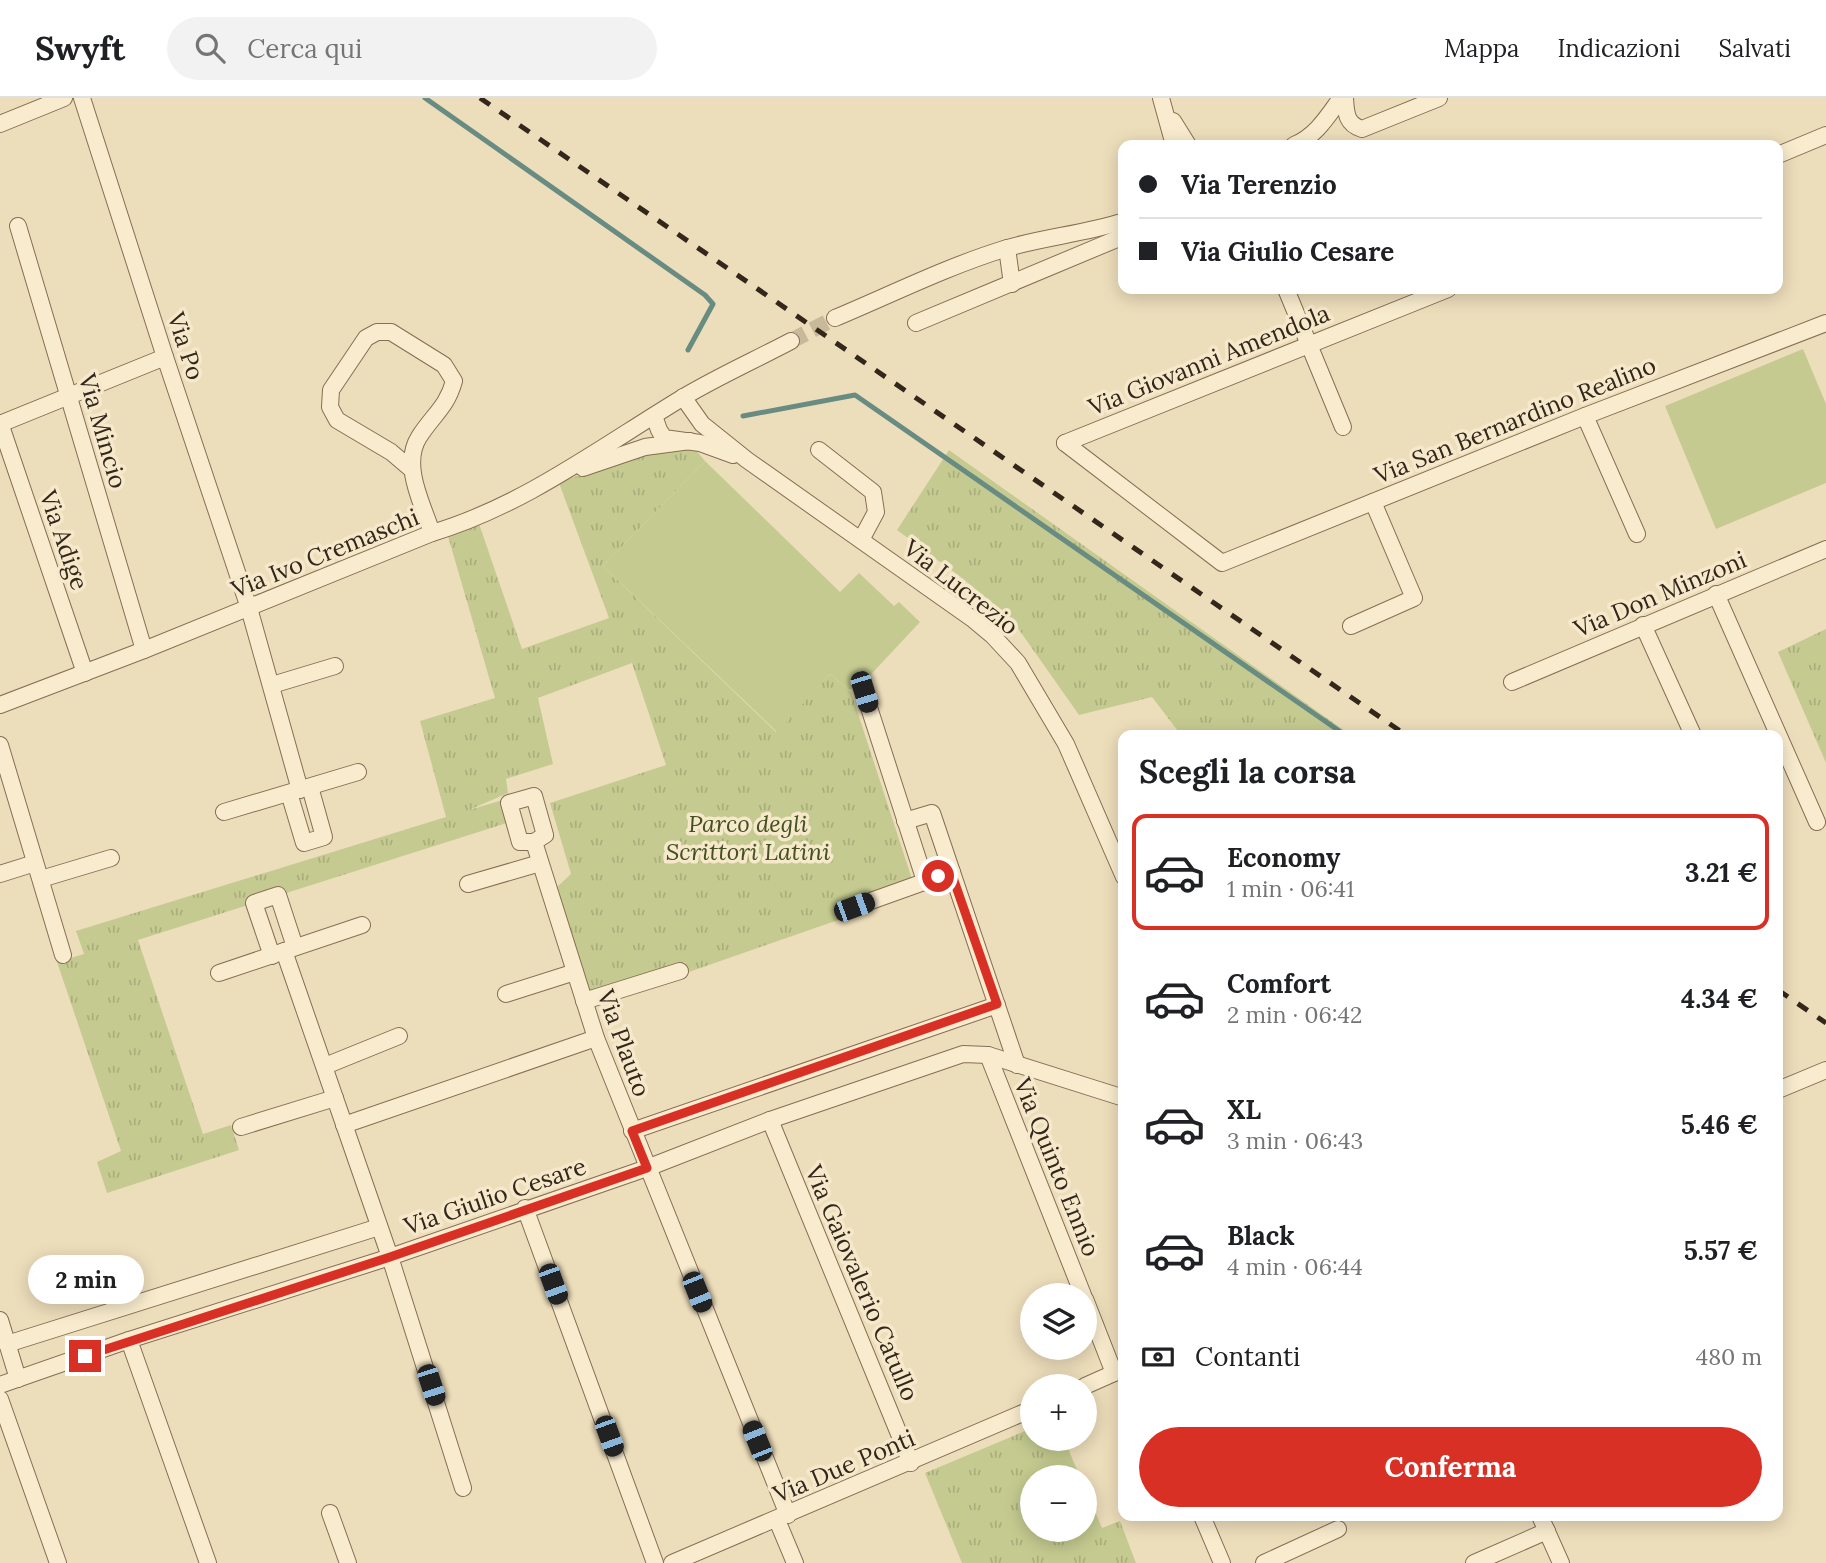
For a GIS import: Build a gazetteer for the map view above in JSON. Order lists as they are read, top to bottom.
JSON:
{
  "streets": {
    "street": [
      "Via Po",
      "Via Giovanni Amendola",
      "Via San Bernardino Realino",
      "Via Mincio",
      "Via Adige",
      "Via Ivo Cremaschi",
      "Via Lucrezio",
      "Via Don Minzoni",
      "Via Plauto",
      "Via Quinto Ennio",
      "Via Giulio Cesare",
      "Via Gaiovalerio Catullo",
      "Via Due Ponti"
    ]
  },
  "crossings": [
    ["Via Po", "Via Ivo Cremaschi"],
    ["Via Giovanni Amendola", "Via San Bernardino Realino"],
    ["Via Mincio", "Via Ivo Cremaschi"],
    ["Via Adige", "Via Ivo Cremaschi"],
    ["Via Ivo Cremaschi", "Via Lucrezio"],
    ["Via Plauto", "Via Giulio Cesare"],
    ["Via Plauto", "Via Due Ponti"],
    ["Via Quinto Ennio", "Via Giulio Cesare"],
    ["Via Giulio Cesare", "Via Gaiovalerio Catullo"],
    ["Via Gaiovalerio Catullo", "Via Due Ponti"]
  ],
  "parks": ["Parco degli Scrittori Latini"],
  "page": {
    "header": "Swyft",
    "search": "Cerca qui",
    "nav": ["Mappa", "Indicazioni", "Salvati"],
    "banner": ["Via Terenzio", "Via Giulio Cesare"],
    "heading": "Scegli la corsa",
    "list": [
      {
        "name": "Economy",
        "note": "1 min · 06:41",
        "value": "3.21 €"
      },
      {
        "name": "Comfort",
        "note": "2 min · 06:42",
        "value": "4.34 €"
      },
      {
        "name": "XL",
        "note": "3 min · 06:43",
        "value": "5.46 €"
      },
      {
        "name": "Black",
        "note": "4 min · 06:44",
        "value": "5.57 €"
      }
    ],
    "bubble": "2 min",
    "map_buttons": ["+", "−"],
    "pay": ["Contanti", "480 m"],
    "buttons": "Conferma"
  }
}
